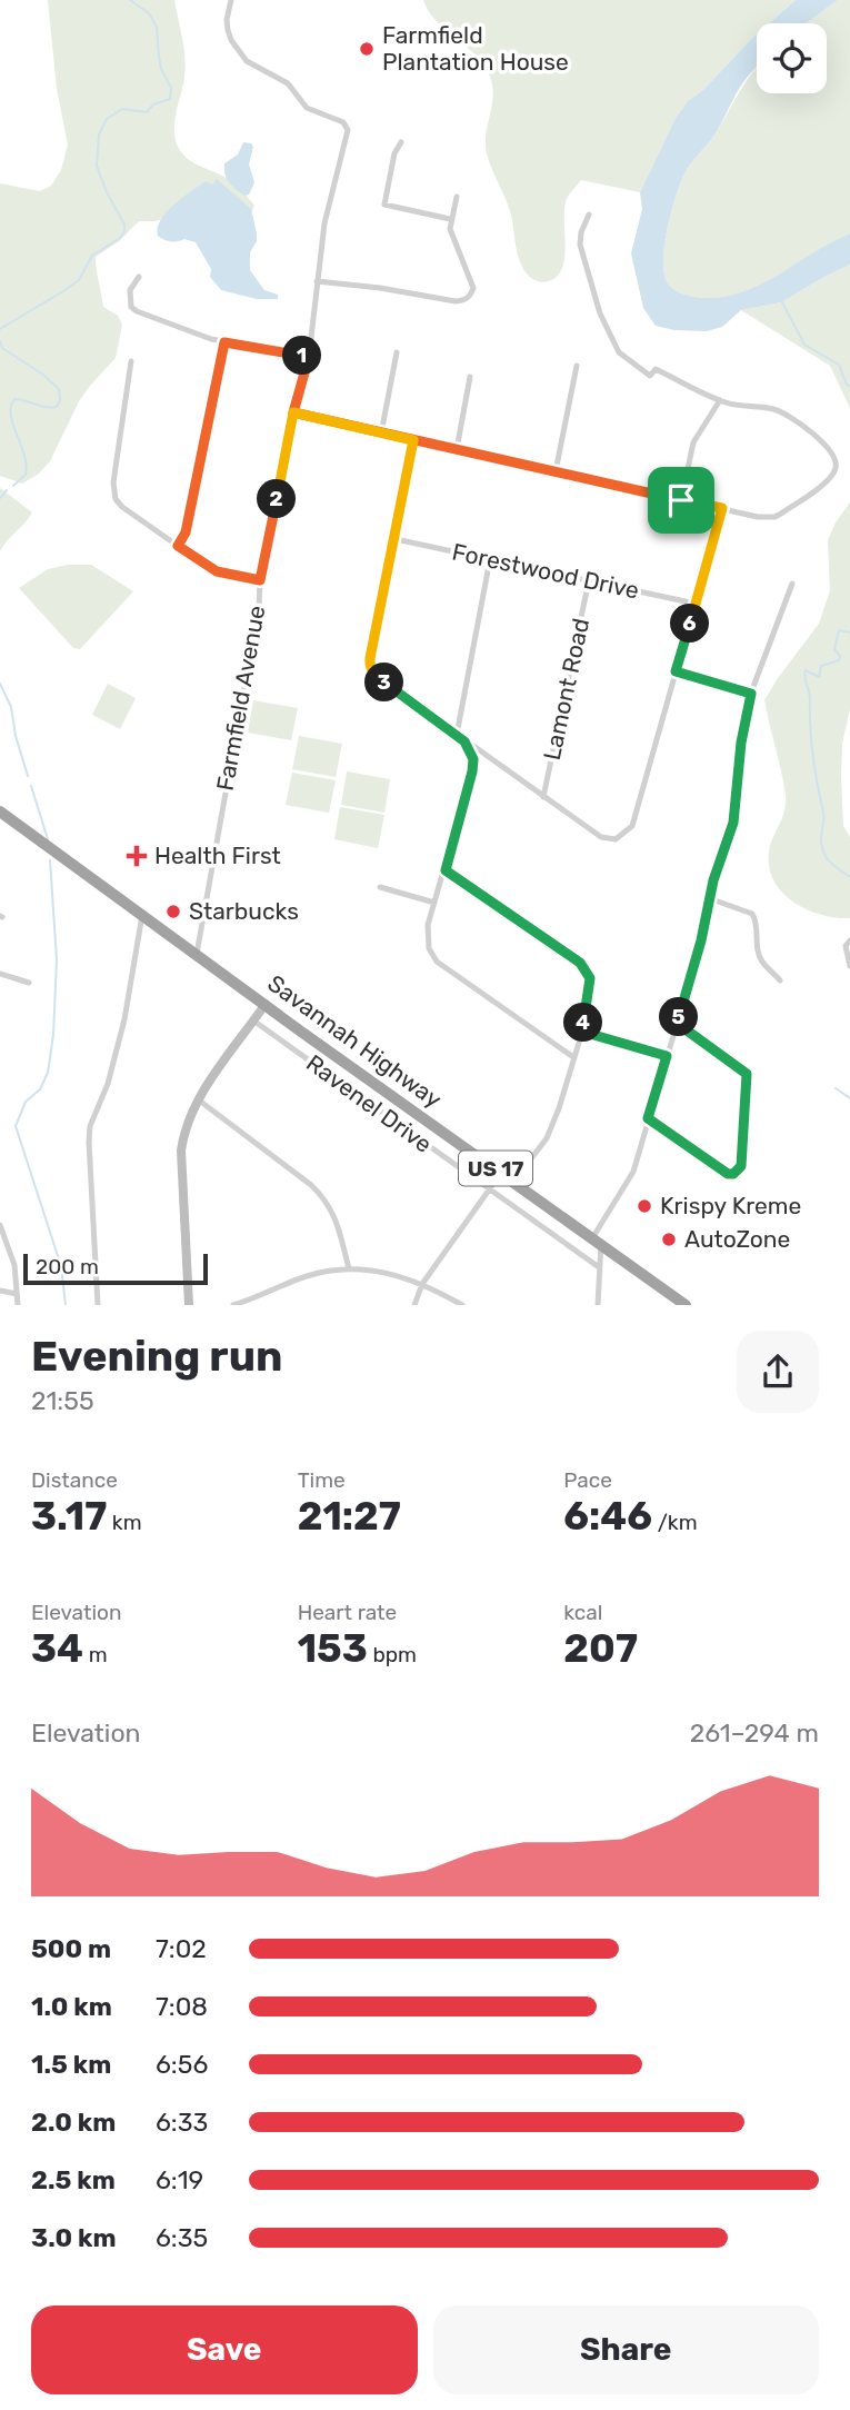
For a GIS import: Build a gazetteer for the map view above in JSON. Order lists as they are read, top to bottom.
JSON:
{
  "streets": {
    "highway": ["Savannah Highway", "US 17"],
    "street": [
      "Forestwood Drive",
      "Lamont Road",
      "Farmfield Avenue",
      "Ravenel Drive"
    ]
  },
  "crossings": [
    ["Forestwood Drive", "Lamont Road"],
    ["Farmfield Avenue", "Savannah Highway"]
  ],
  "places": {
    "other": [
      "Farmfield Plantation House",
      "Starbucks",
      "Krispy Kreme",
      "AutoZone"
    ],
    "health": ["Health First"]
  },
  "scale_bar": "200 m",
  "page": {
    "pins": [
      "1",
      "2",
      "6",
      "3",
      "5",
      "4"
    ],
    "scale": "200 m",
    "heading": ["Evening run", "21:55"],
    "stats": [
      ["Distance", "3.17 km"],
      ["Time", "21:27"],
      ["Pace", "6:46 /km"],
      ["Elevation", "34 m"],
      ["Heart rate", "153 bpm"],
      ["kcal", "207"]
    ],
    "chart": ["Elevation", "261–294 m"],
    "list": [
      {
        "name": "500 m",
        "note": "7:02"
      },
      {
        "name": "1.0 km",
        "note": "7:08"
      },
      {
        "name": "1.5 km",
        "note": "6:56"
      },
      {
        "name": "2.0 km",
        "note": "6:33"
      },
      {
        "name": "2.5 km",
        "note": "6:19"
      },
      {
        "name": "3.0 km",
        "note": "6:35"
      }
    ],
    "buttons": ["Save", "Share"]
  }
}
